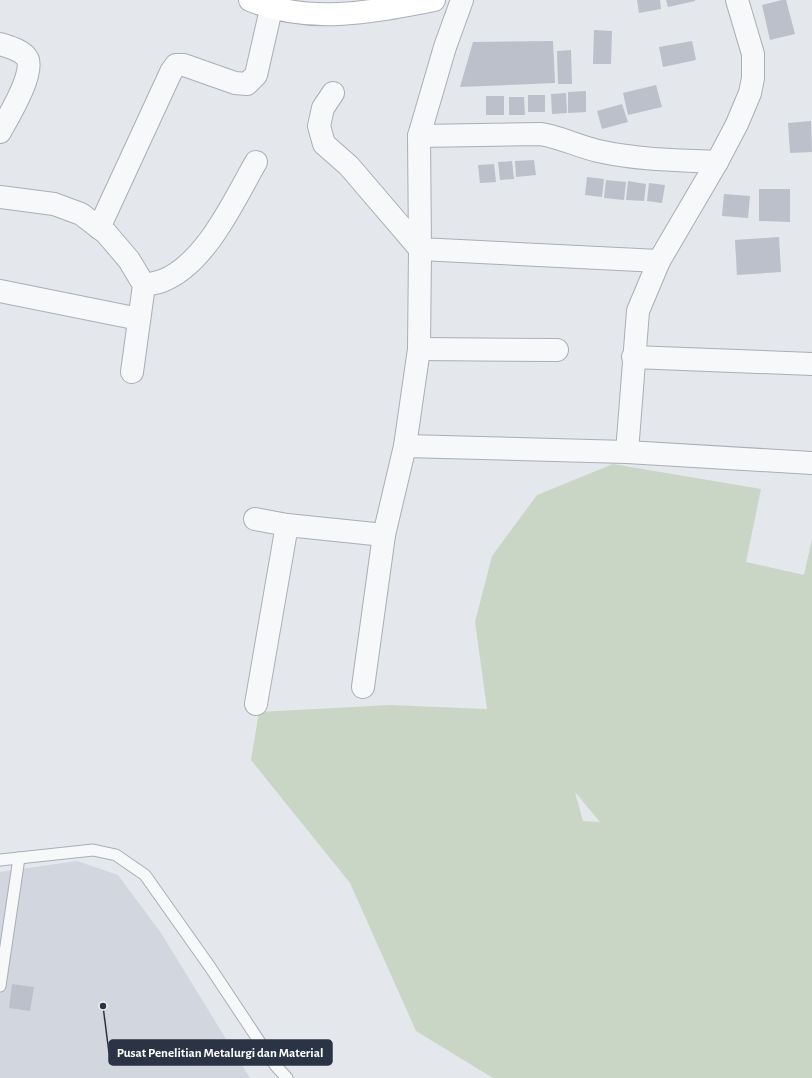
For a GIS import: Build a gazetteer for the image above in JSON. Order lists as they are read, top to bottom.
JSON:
{
  "places": ["Pusat Penelitian Metalurgi dan Material"]
}
